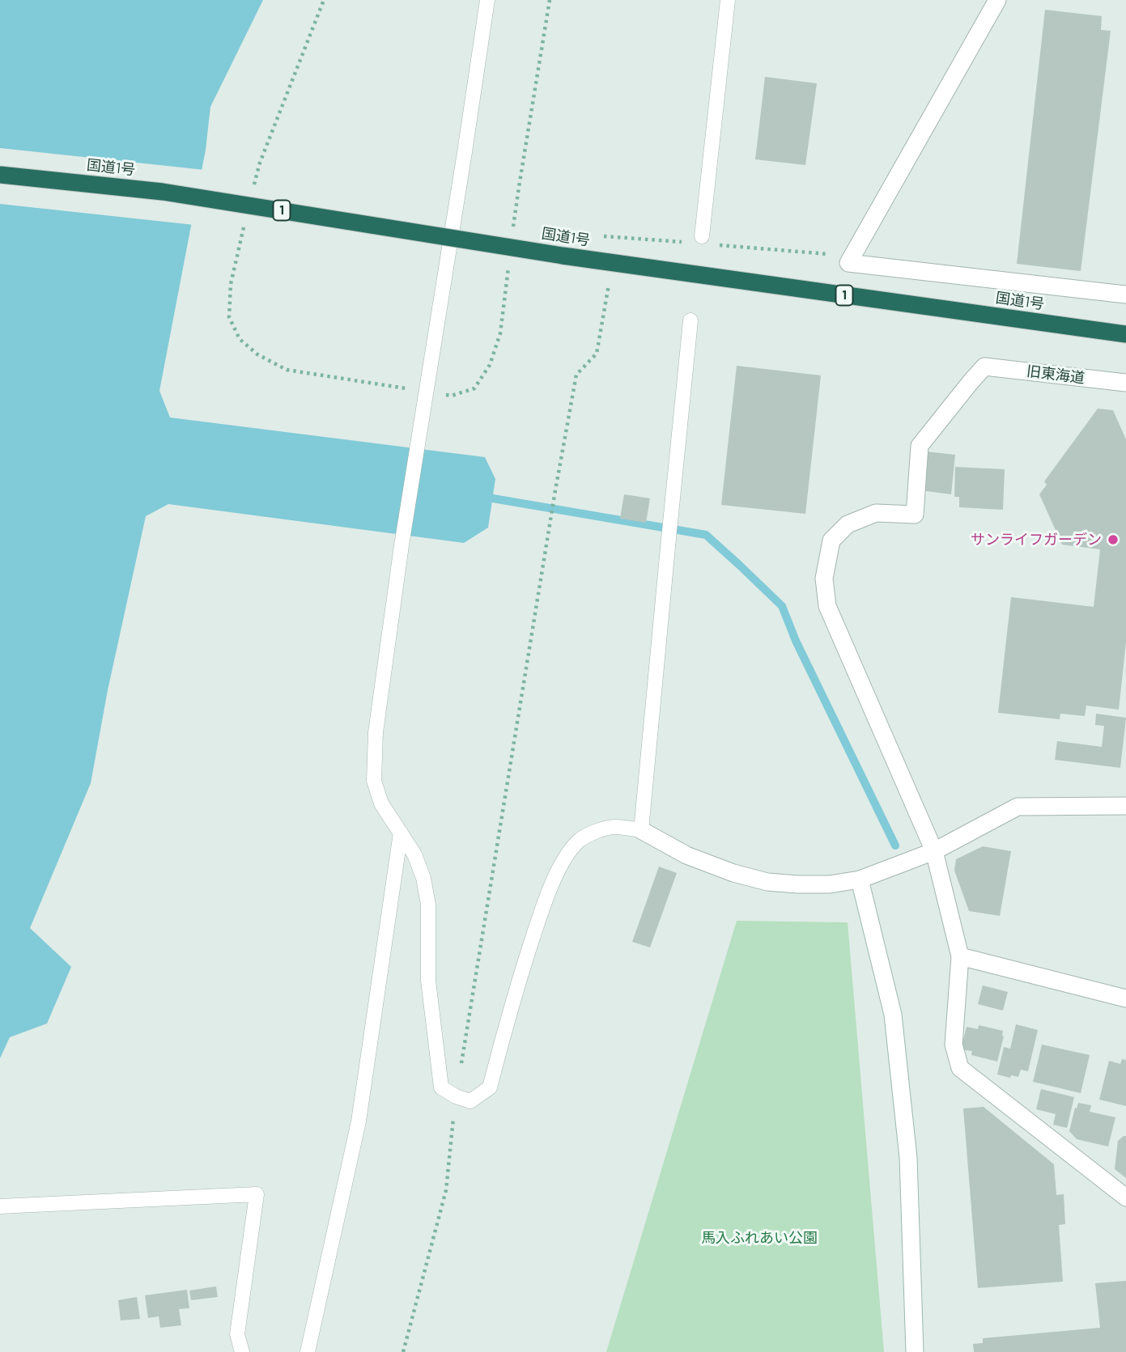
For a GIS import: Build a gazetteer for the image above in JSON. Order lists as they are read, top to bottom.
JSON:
{
  "streets": {
    "highway": ["国道1号", "1"],
    "street": ["旧東海道"]
  },
  "parks": ["馬入ふれあい公園"],
  "places": ["サンライフガーデン"]
}
